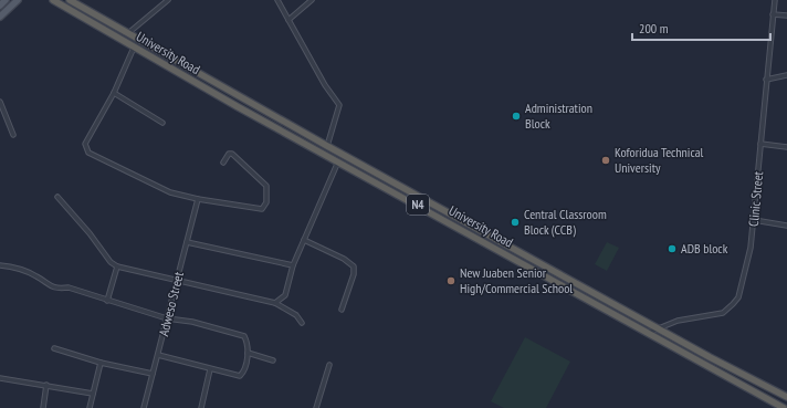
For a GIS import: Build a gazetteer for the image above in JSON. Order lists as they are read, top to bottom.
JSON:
{
  "streets": {
    "highway": ["University Road", "N4"],
    "street": ["Clinic Street", "Adweso Street"]
  },
  "crossings": [
    ["University Road", "Clinic Street"]
  ],
  "places": [
    "Administration Block",
    "Koforidua Technical University",
    "Central Classroom Block (CCB)",
    "ADB block",
    "New Juaben Senior High/Commercial School"
  ],
  "scale_bar": "200 m"
}
